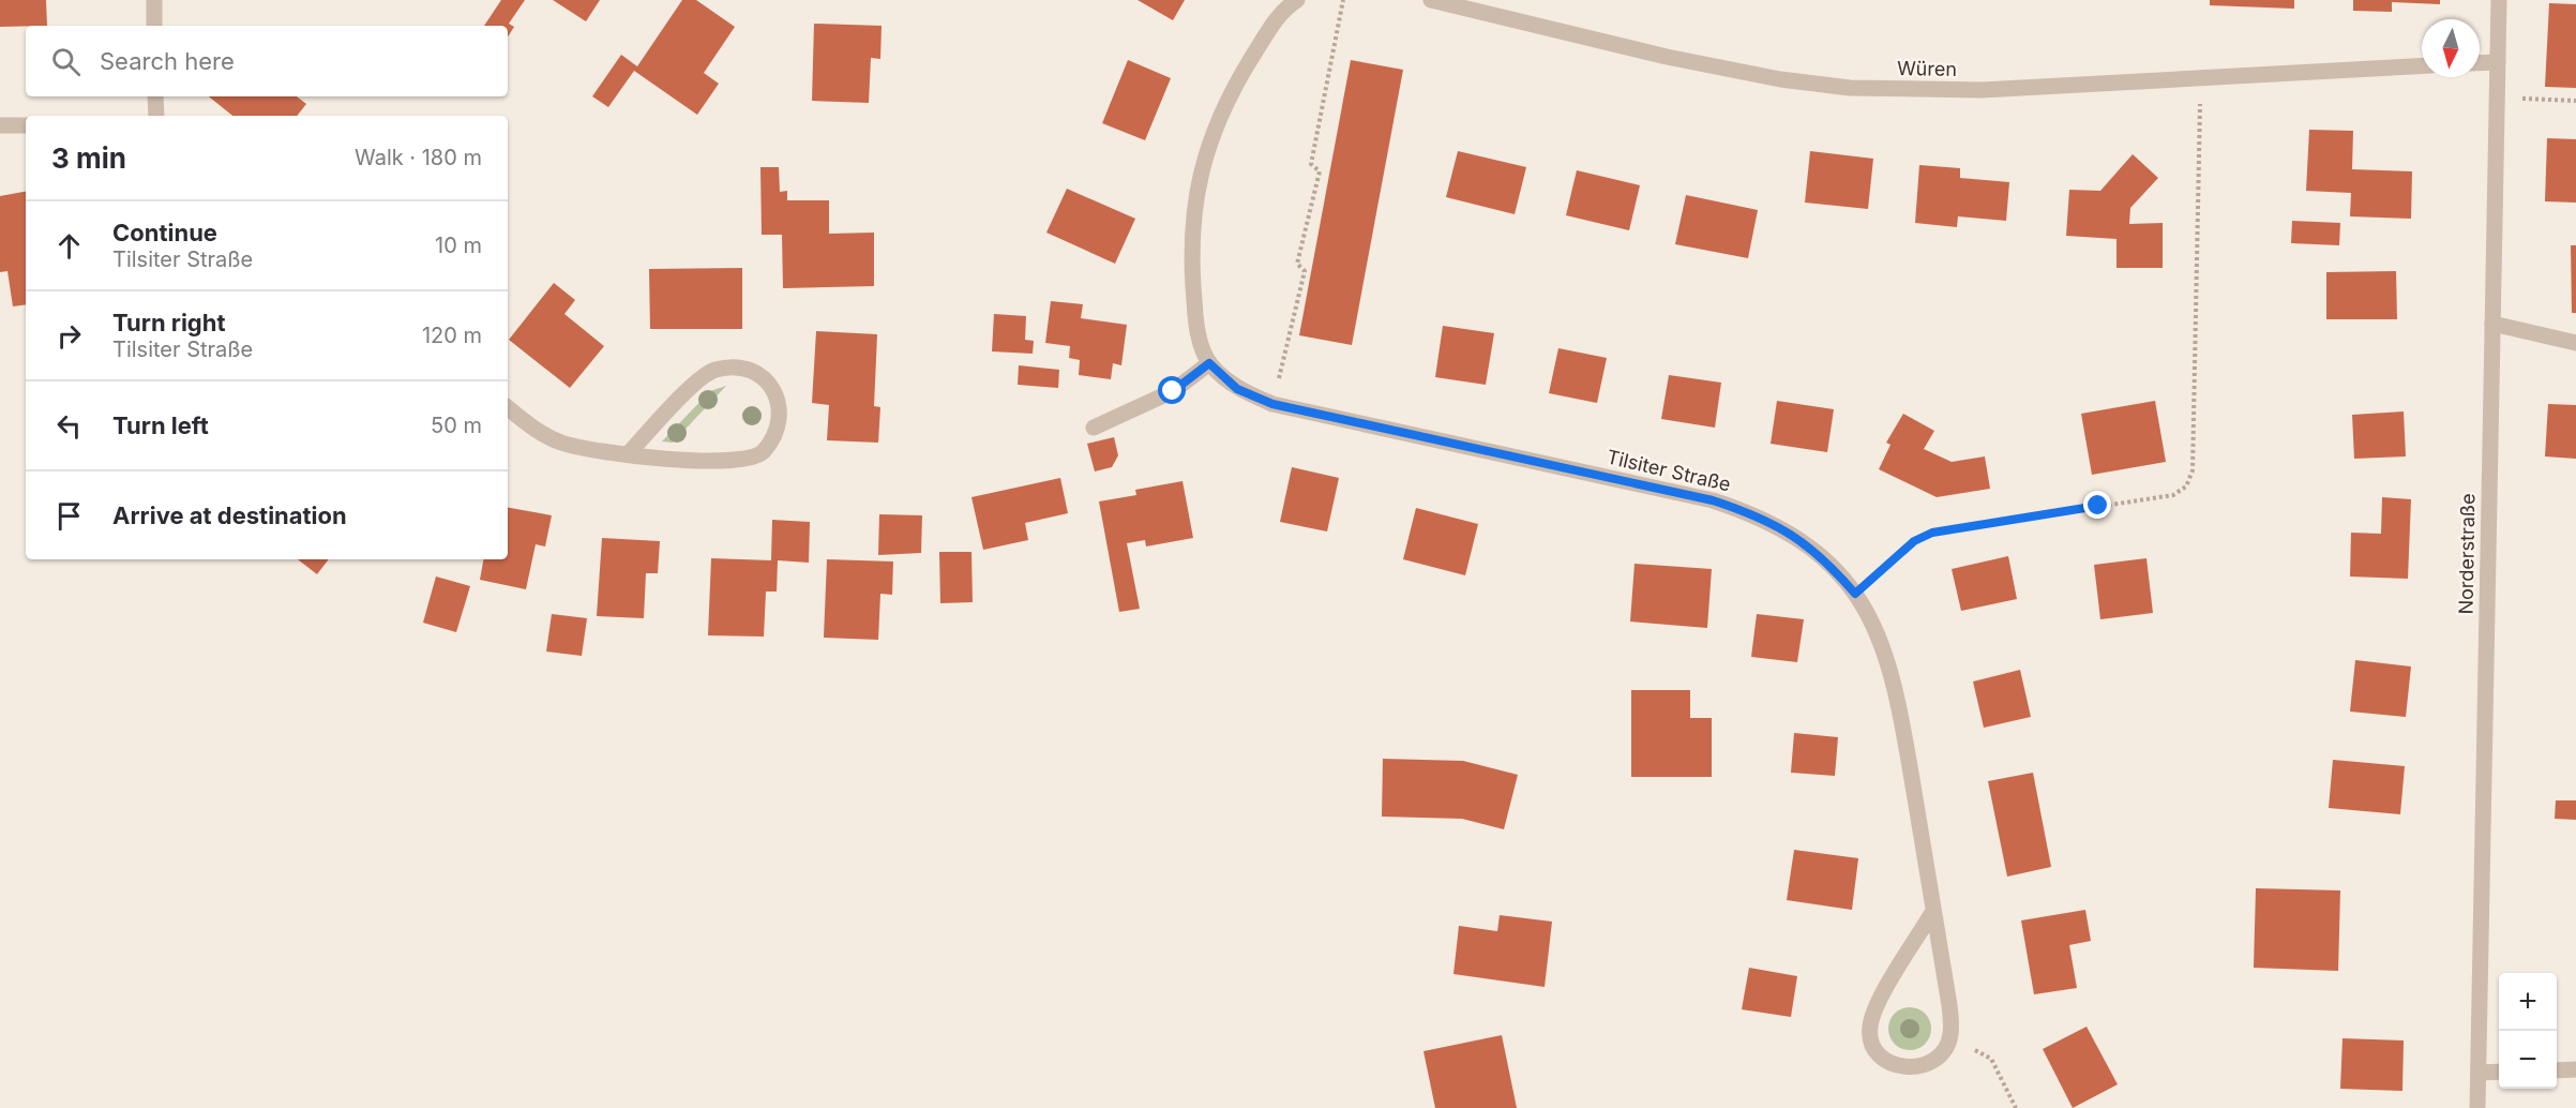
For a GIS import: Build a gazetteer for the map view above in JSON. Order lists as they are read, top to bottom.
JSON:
{
  "streets": {
    "street": ["Würen", "Tilsiter Straße", "Norderstraße"]
  },
  "north": "bottom",
  "page": {
    "search": "Search here",
    "heading": ["3 min", "Walk · 180 m"],
    "list": [
      ["Continue", "Tilsiter Straße", "10 m"],
      ["Turn right", "Tilsiter Straße", "120 m"],
      ["Turn left", "50 m"],
      "Arrive at destination"
    ],
    "map_buttons": ["+", "−"]
  }
}
